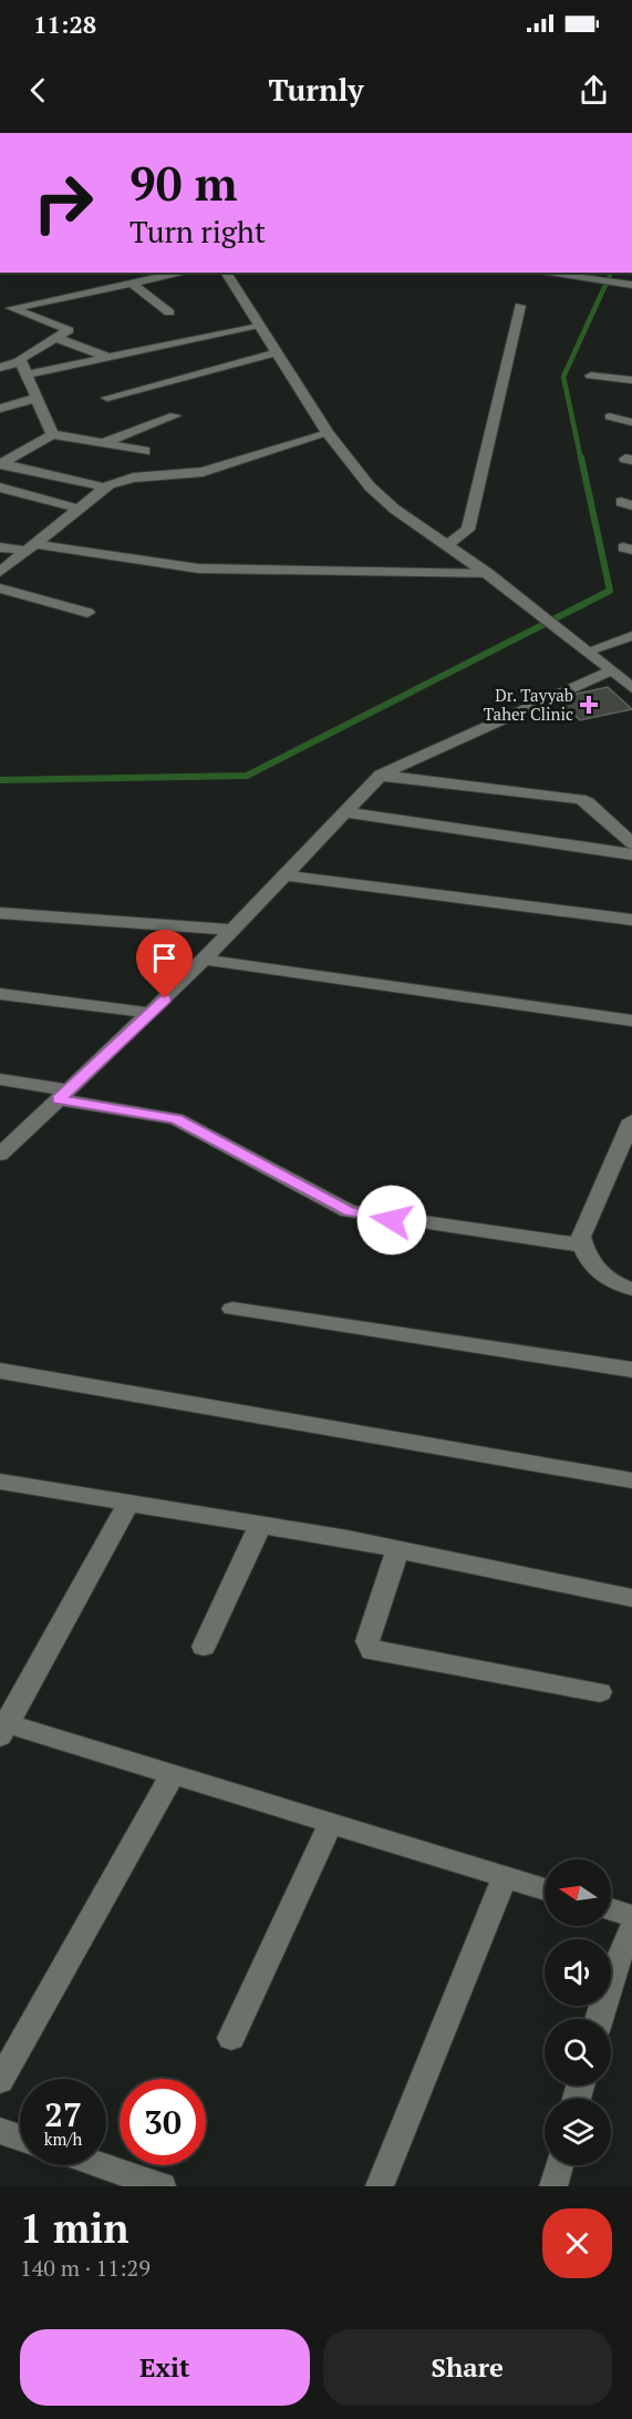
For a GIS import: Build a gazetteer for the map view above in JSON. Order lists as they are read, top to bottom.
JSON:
{
  "places": {
    "health": ["Dr. Tayyab Taher Clinic"]
  },
  "north": "left",
  "page": {
    "status": "11:28",
    "header": "Turnly",
    "turn": ["90 m", "Turn right"],
    "speed": "27 km/h",
    "limit": "30",
    "heading": ["1 min", "140 m · 11:29"],
    "buttons": ["Exit", "Share"]
  }
}
